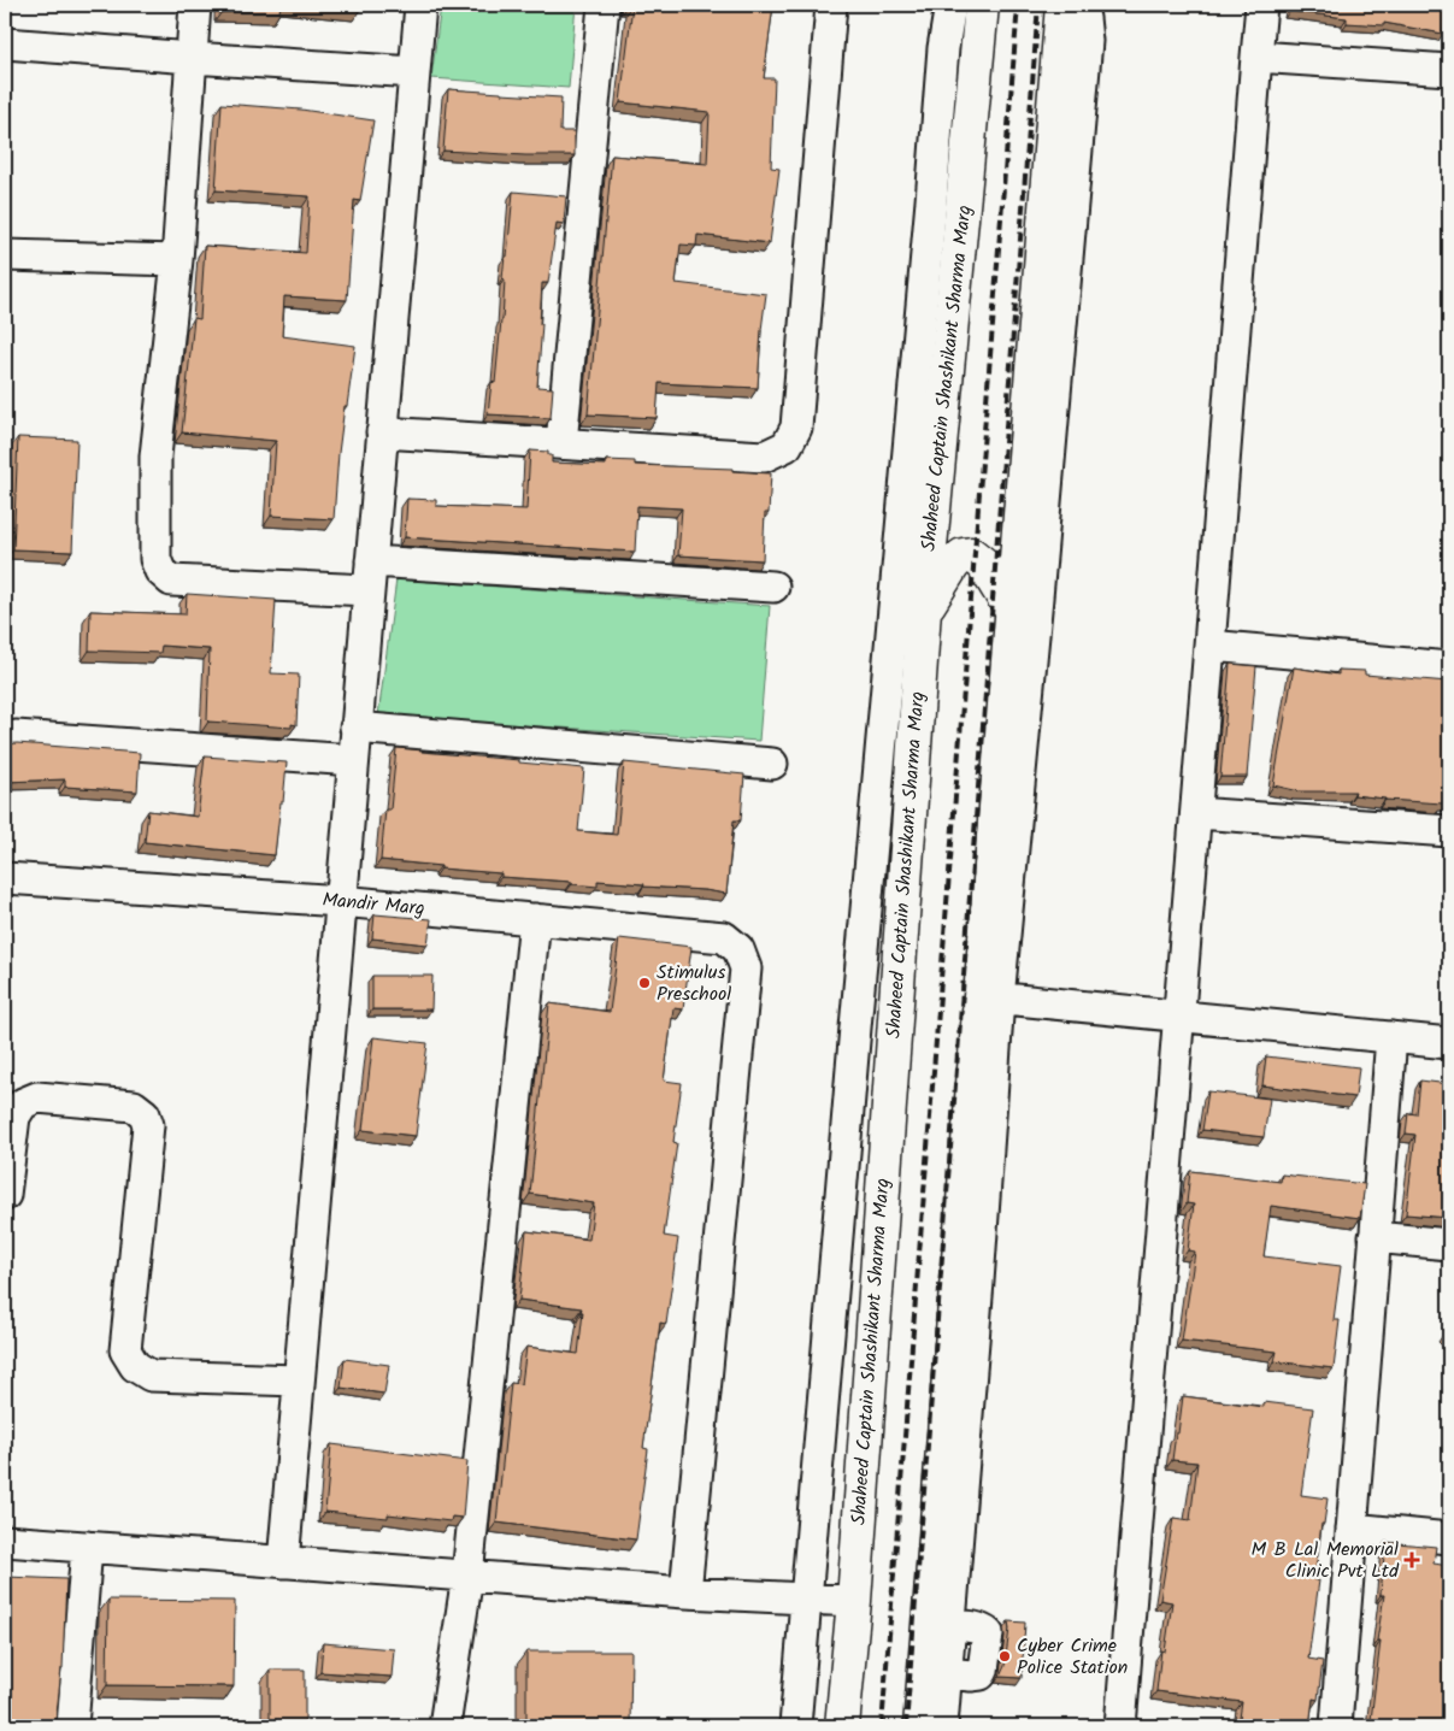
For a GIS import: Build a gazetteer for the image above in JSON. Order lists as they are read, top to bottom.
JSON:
{
  "streets": {
    "main road": ["Shaheed Captain Shashikant Sharma Marg"],
    "street": ["Mandir Marg"]
  },
  "places": {
    "other": ["Stimulus Preschool", "Cyber Crime Police Station"],
    "health": ["M B Lal Memorial Clinic Pvt Ltd"]
  }
}
